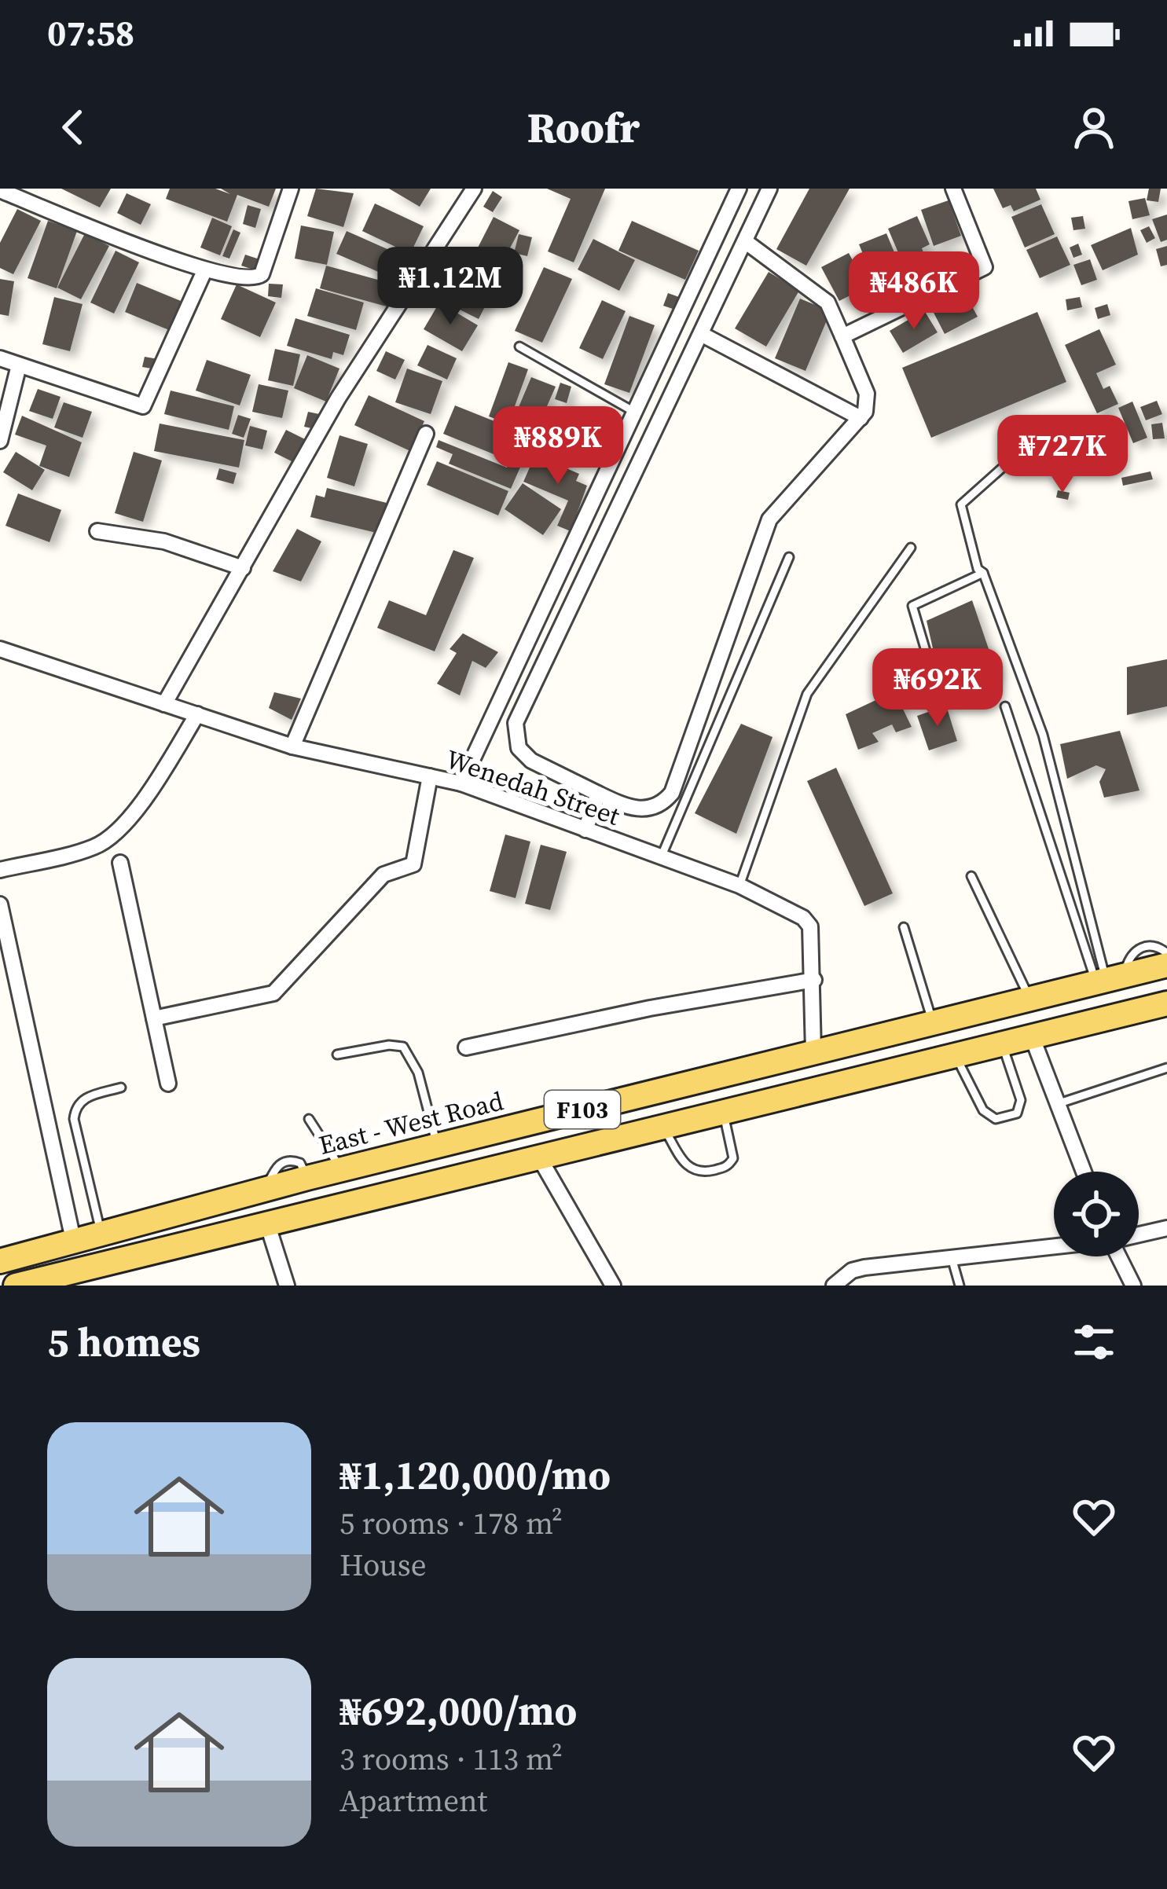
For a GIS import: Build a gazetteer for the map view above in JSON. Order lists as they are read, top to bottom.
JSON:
{
  "streets": {
    "main road": ["F103", "East - West Road"],
    "street": ["Wenedah Street"]
  },
  "crossings": [
    ["Wenedah Street", "East - West Road"]
  ],
  "page": {
    "status": "07:58",
    "header": "Roofr",
    "price": [
      "₦1.12M",
      "₦486K",
      "₦889K",
      "₦727K",
      "₦692K"
    ],
    "heading": "5 homes",
    "list": [
      {
        "name": "₦1,120,000/mo",
        "note": "5 rooms · 178 m² · House"
      },
      {
        "name": "₦692,000/mo",
        "note": "3 rooms · 113 m² · Apartment"
      }
    ]
  }
}
